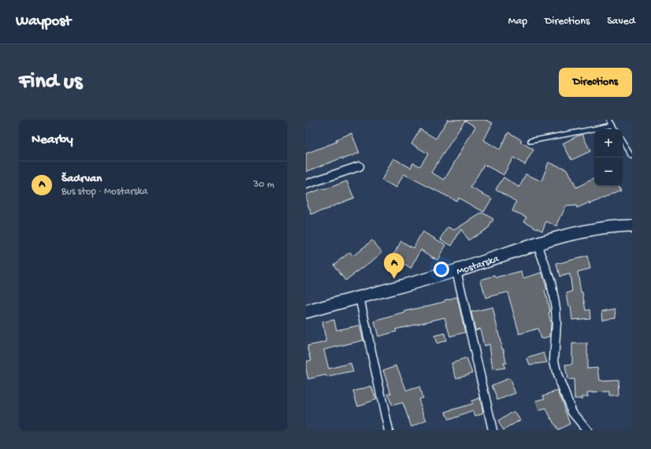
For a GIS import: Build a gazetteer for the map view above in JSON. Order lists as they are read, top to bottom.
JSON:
{
  "streets": {
    "main road": ["Mostarska"]
  },
  "page": {
    "header": "Waypost",
    "nav": ["Map", "Directions", "Saved"],
    "buttons": "Directions",
    "title": "Find us",
    "heading": "Nearby",
    "map_buttons": ["+", "−"],
    "list": [
      {
        "mark": "A",
        "name": "Šadrvan",
        "note": "Bus stop · Mostarska",
        "value": "30 m"
      }
    ],
    "pins": "A"
  }
}
